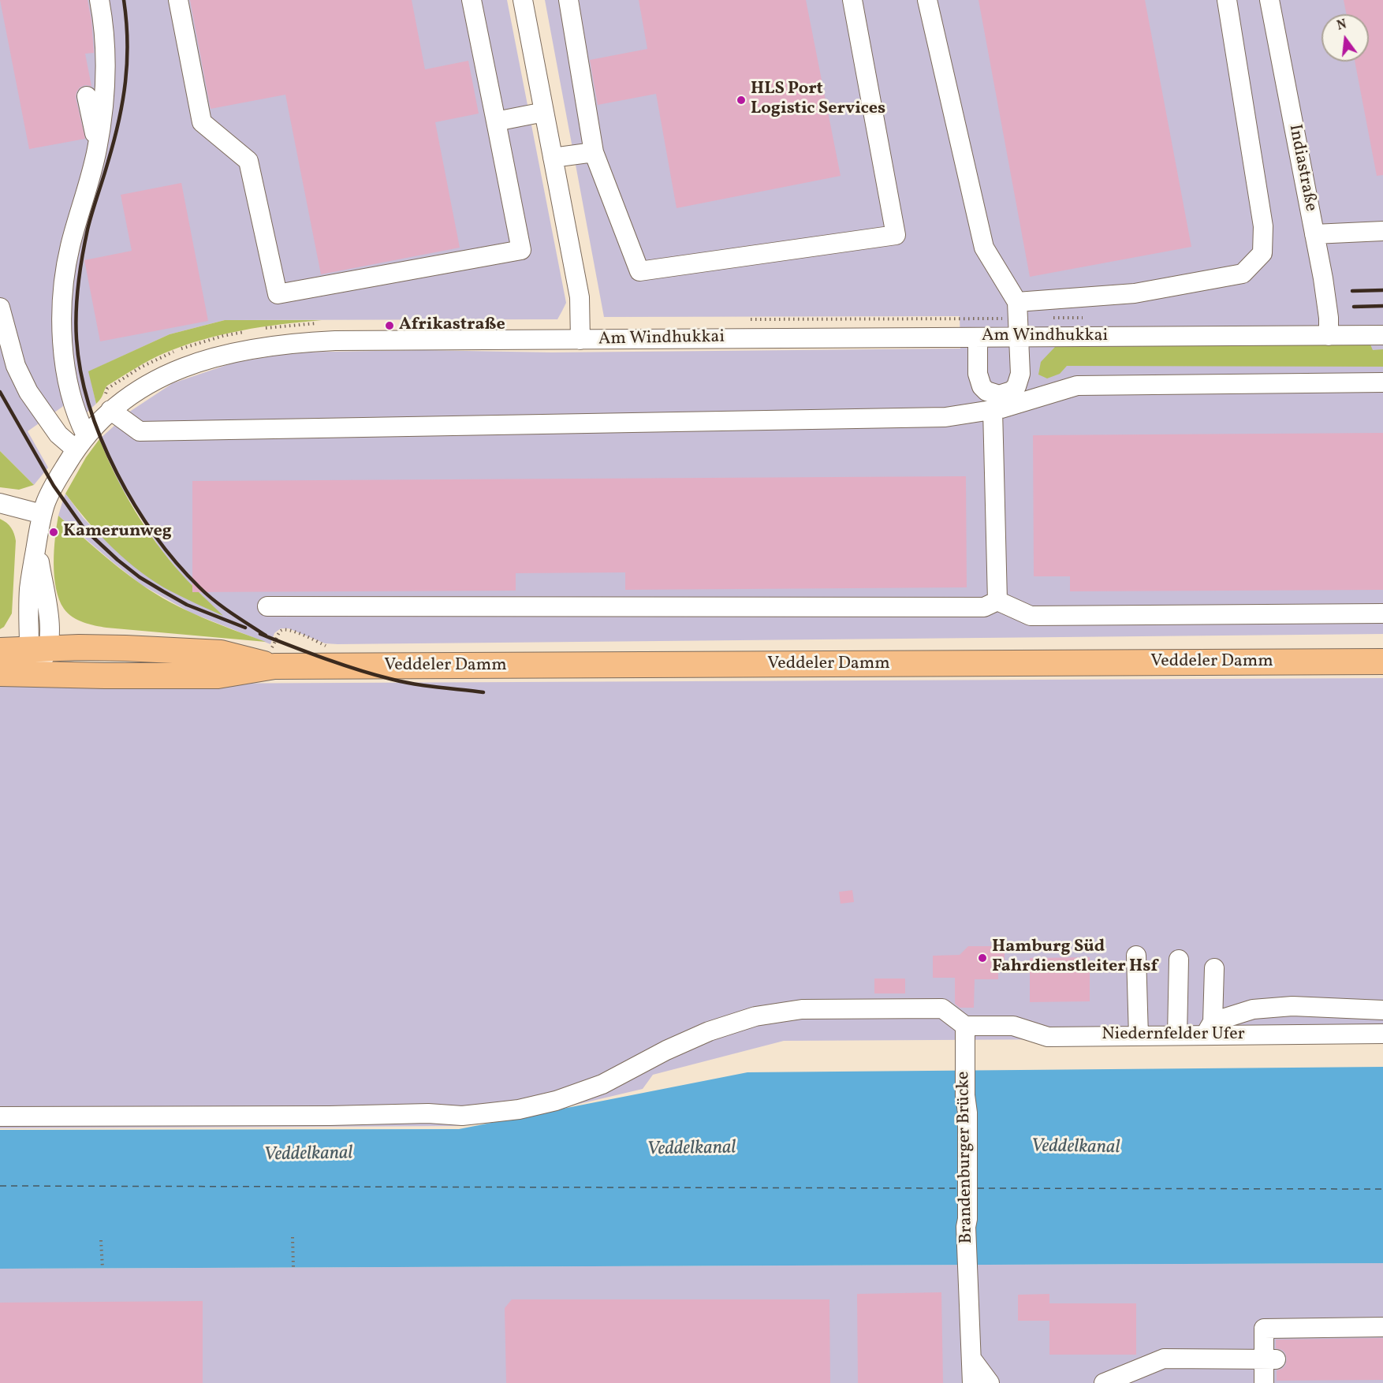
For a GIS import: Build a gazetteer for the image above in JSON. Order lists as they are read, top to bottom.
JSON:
{
  "streets": {
    "main road": ["Veddeler Damm"],
    "street": [
      "Indiastraße",
      "Am Windhukkai",
      "Niedernfelder Ufer",
      "Brandenburger Brücke"
    ]
  },
  "crossings": [
    ["Indiastraße", "Am Windhukkai"],
    ["Am Windhukkai", "Veddeler Damm"],
    ["Niedernfelder Ufer", "Brandenburger Brücke"]
  ],
  "water": ["Veddelkanal"],
  "places": [
    "HLS Port Logistic Services",
    "Afrikastraße",
    "Kamerunweg",
    "Hamburg Süd Fahrdienstleiter Hsf"
  ],
  "north": "top"
}
